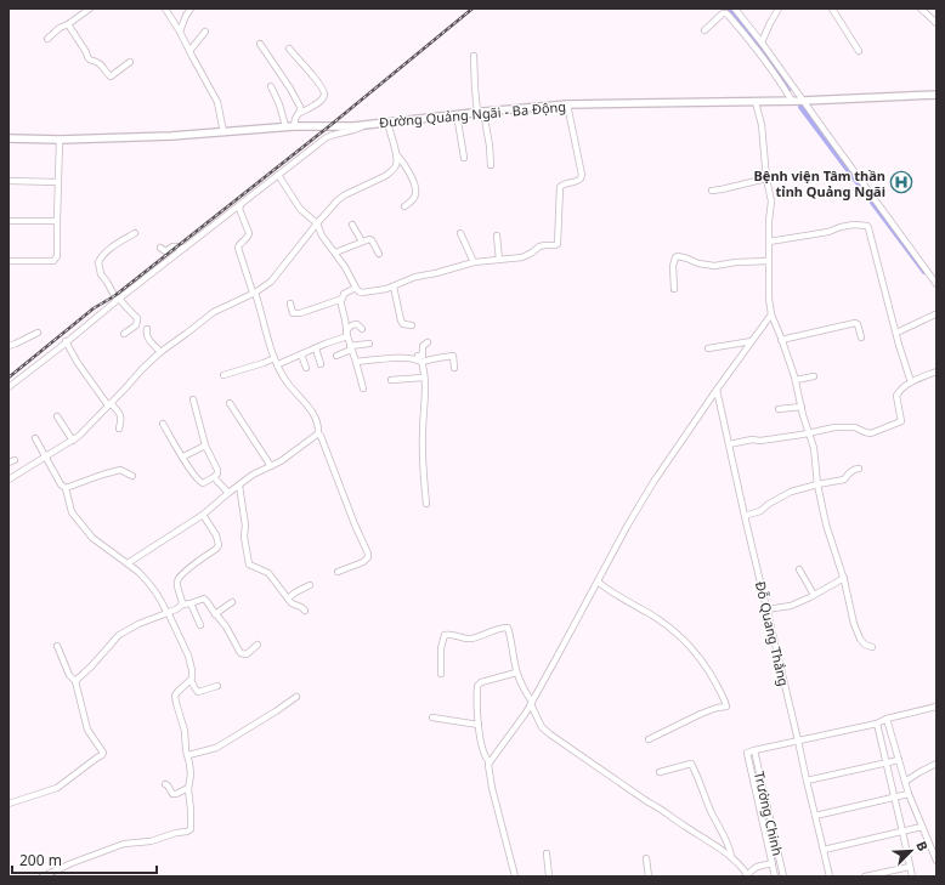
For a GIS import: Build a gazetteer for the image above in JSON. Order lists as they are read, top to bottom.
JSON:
{
  "streets": {
    "main road": ["Đường Quảng Ngãi - Ba Động"],
    "street": ["Đỗ Quang Thắng", "Trường Chinh"]
  },
  "places": {
    "hospital": ["Bệnh viện Tâm thần tỉnh Quảng Ngãi"]
  },
  "scale_bar": "200 m",
  "north": "top right"
}
